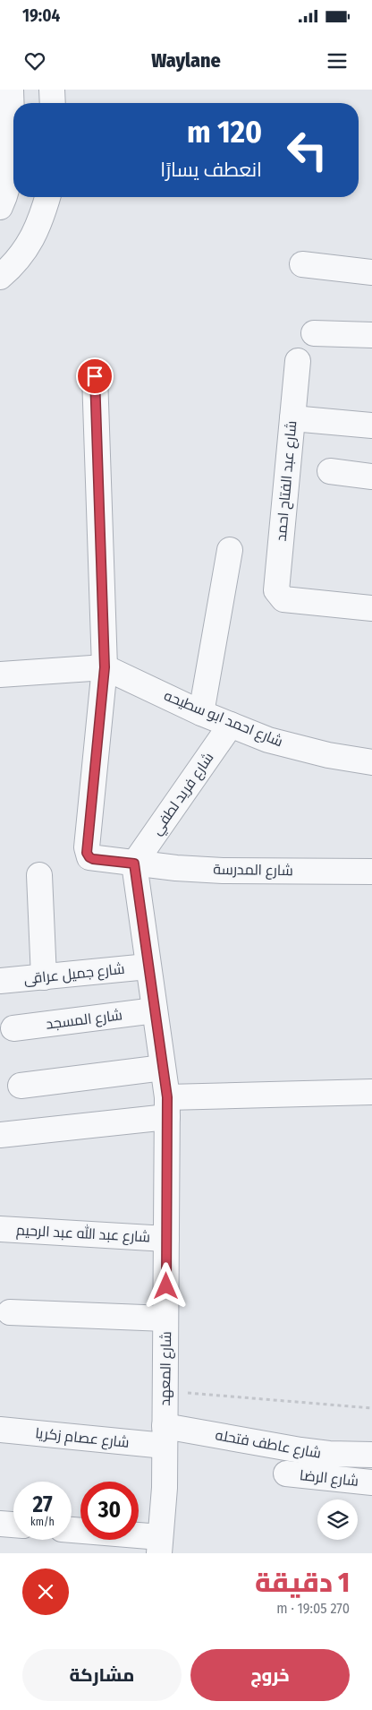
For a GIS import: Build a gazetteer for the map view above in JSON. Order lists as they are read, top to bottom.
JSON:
{
  "streets": {
    "street": [
      "شارع عبد الفتاح احمد",
      "شارع احمد ابو سطيحه",
      "شارع فريد لطفي",
      "شارع المدرسة",
      "شارع جميل عراقى",
      "شارع المسجد",
      "شارع عبد الله عبد الرحيم",
      "شارع المعهد",
      "شارع عصام زكريا",
      "شارع عاطف فتحله",
      "شارع الرضا"
    ]
  },
  "crossings": [
    ["شارع احمد ابو سطيحه", "شارع فريد لطفي"],
    ["شارع احمد ابو سطيحه", "شارع المدرسة"],
    ["شارع فريد لطفي", "شارع المدرسة"],
    ["شارع فريد لطفي", "شارع المعهد"],
    ["شارع المدرسة", "شارع المعهد"],
    ["شارع جميل عراقى", "شارع المعهد"],
    ["شارع المسجد", "شارع المعهد"],
    ["شارع عبد الله عبد الرحيم", "شارع المعهد"],
    ["شارع المعهد", "شارع عصام زكريا"],
    ["شارع المعهد", "شارع عاطف فتحله"],
    ["شارع عصام زكريا", "شارع عاطف فتحله"]
  ],
  "page": {
    "status": "19:04",
    "header": "Waylane",
    "turn": ["120 m", "انعطف يسارًا"],
    "speed": "27 km/h",
    "limit": "30",
    "heading": ["1 دقيقة", "270 m · 19:05"],
    "buttons": ["خروج", "مشاركة"]
  }
}
